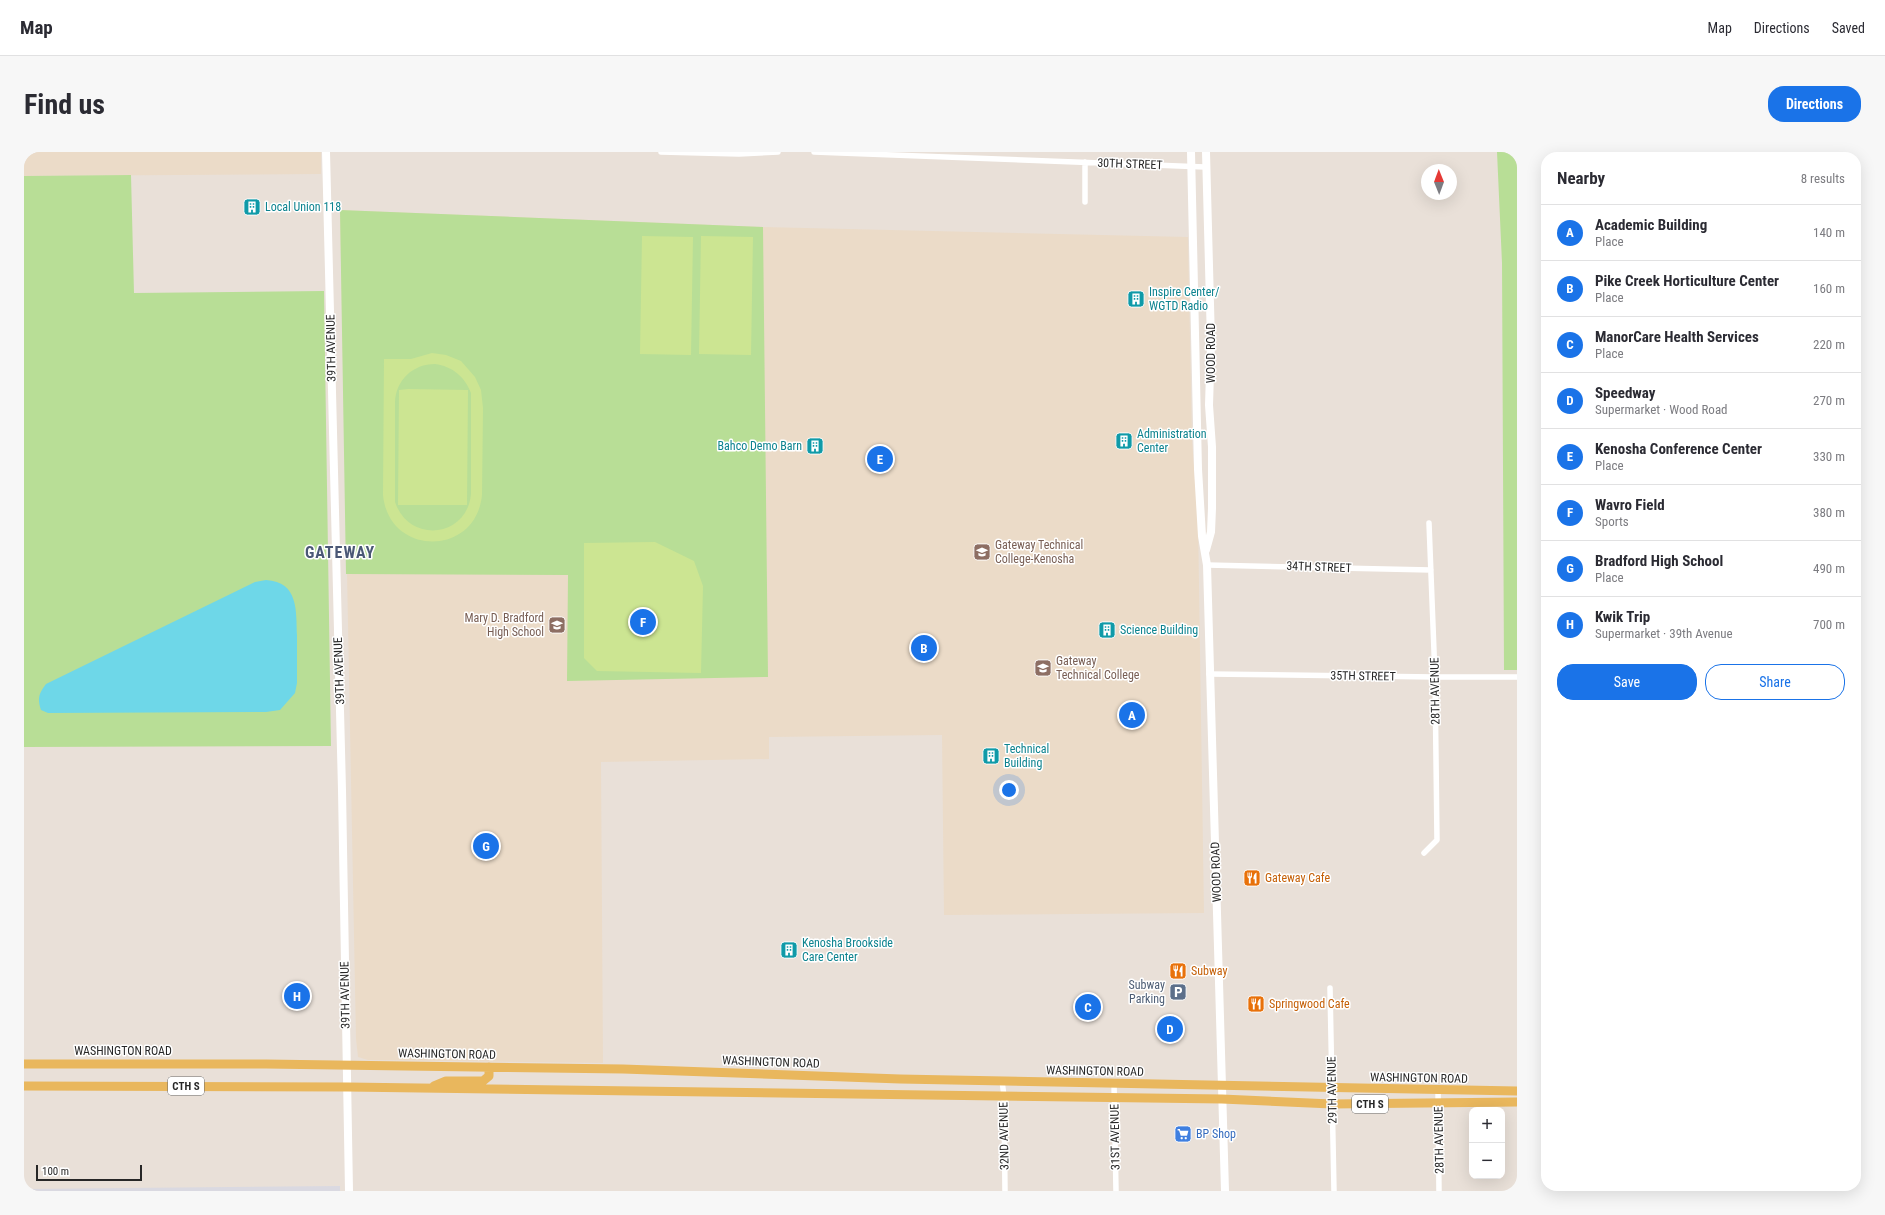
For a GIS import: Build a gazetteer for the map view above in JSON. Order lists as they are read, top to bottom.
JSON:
{
  "streets": {
    "main road": ["WASHINGTON ROAD", "CTH S"],
    "street": [
      "30TH STREET",
      "39TH AVENUE",
      "WOOD ROAD",
      "34TH STREET",
      "35TH STREET",
      "28TH AVENUE",
      "29TH AVENUE",
      "32ND AVENUE",
      "31ST AVENUE"
    ]
  },
  "crossings": [
    ["30TH STREET", "WOOD ROAD"],
    ["39TH AVENUE", "WASHINGTON ROAD"],
    ["WOOD ROAD", "34TH STREET"],
    ["WOOD ROAD", "35TH STREET"],
    ["WOOD ROAD", "WASHINGTON ROAD"],
    ["34TH STREET", "28TH AVENUE"],
    ["35TH STREET", "28TH AVENUE"],
    ["28TH AVENUE", "WASHINGTON ROAD"],
    ["WASHINGTON ROAD", "29TH AVENUE"],
    ["WASHINGTON ROAD", "32ND AVENUE"],
    ["WASHINGTON ROAD", "31ST AVENUE"]
  ],
  "districts": ["GATEWAY"],
  "places": {
    "building": [
      "Local Union 118",
      "Inspire Center/ WGTD Radio",
      "Administration Center",
      "Bahco Demo Barn",
      "Science Building",
      "Technical Building",
      "Kenosha Brookside Care Center"
    ],
    "school or university": ["Gateway Technical College-Kenosha", "Mary D. Bradford High School", "Gateway Technical College"],
    "restaurant": ["Gateway Cafe", "Subway", "Springwood Cafe"],
    "parking": ["Subway Parking"],
    "supermarket": ["BP Shop"]
  },
  "scale_bar": "100 m",
  "north": "top",
  "page": {
    "header": "Map",
    "nav": ["Map", "Directions", "Saved"],
    "buttons": [
      "Directions",
      ["Save", "Share"]
    ],
    "title": "Find us",
    "heading": ["Nearby", "8 results"],
    "list": [
      {
        "mark": "A",
        "name": "Academic Building",
        "note": "Place",
        "value": "140 m"
      },
      {
        "mark": "B",
        "name": "Pike Creek Horticulture Center",
        "note": "Place",
        "value": "160 m"
      },
      {
        "mark": "C",
        "name": "ManorCare Health Services",
        "note": "Place",
        "value": "220 m"
      },
      {
        "mark": "D",
        "name": "Speedway",
        "note": "Supermarket · Wood Road",
        "value": "270 m"
      },
      {
        "mark": "E",
        "name": "Kenosha Conference Center",
        "note": "Place",
        "value": "330 m"
      },
      {
        "mark": "F",
        "name": "Wavro Field",
        "note": "Sports",
        "value": "380 m"
      },
      {
        "mark": "G",
        "name": "Bradford High School",
        "note": "Place",
        "value": "490 m"
      },
      {
        "mark": "H",
        "name": "Kwik Trip",
        "note": "Supermarket · 39th Avenue",
        "value": "700 m"
      }
    ],
    "pins": [
      "E",
      "F",
      "B",
      "A",
      "G",
      "H",
      "C",
      "D"
    ],
    "map_buttons": ["+", "−"],
    "scale": "100 m"
  }
}
